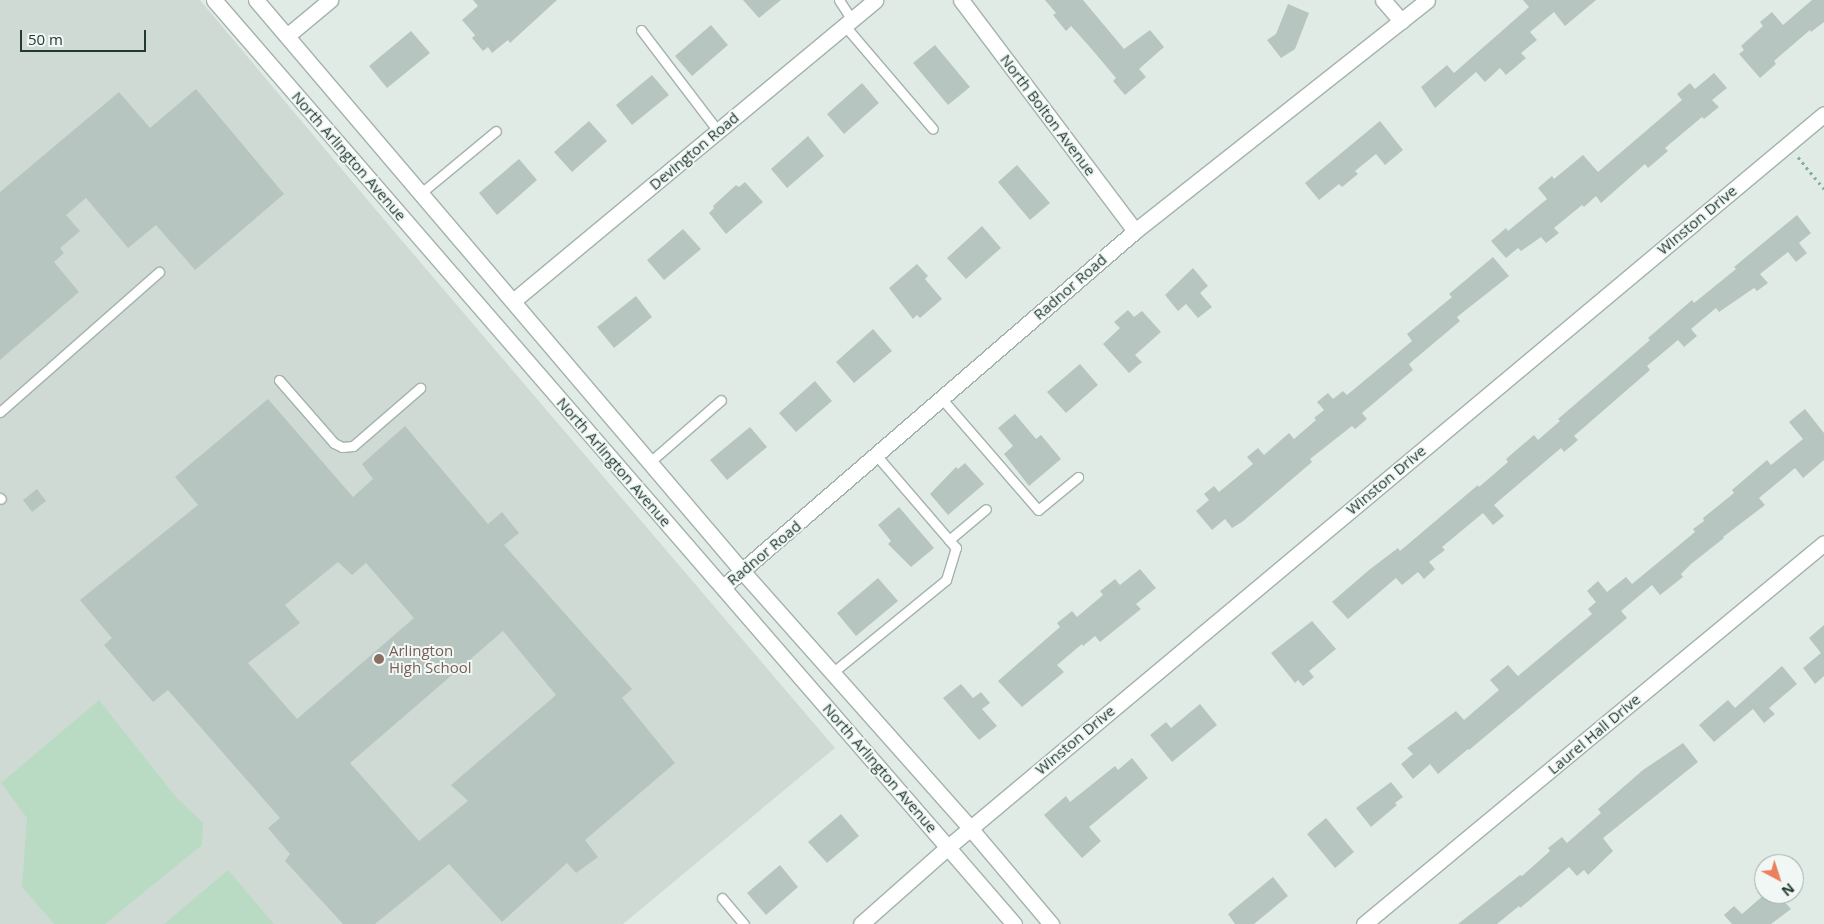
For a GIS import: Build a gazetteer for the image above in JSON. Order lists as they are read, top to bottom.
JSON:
{
  "streets": {
    "street": [
      "North Bolton Avenue",
      "Devington Road",
      "North Arlington Avenue",
      "Winston Drive",
      "Radnor Road",
      "Laurel Hall Drive"
    ]
  },
  "crossings": [
    ["North Bolton Avenue", "Radnor Road"],
    ["Devington Road", "North Arlington Avenue"],
    ["North Arlington Avenue", "Winston Drive"],
    ["North Arlington Avenue", "Radnor Road"]
  ],
  "places": ["Arlington High School"],
  "scale_bar": "50 m",
  "north": "bottom right"
}
